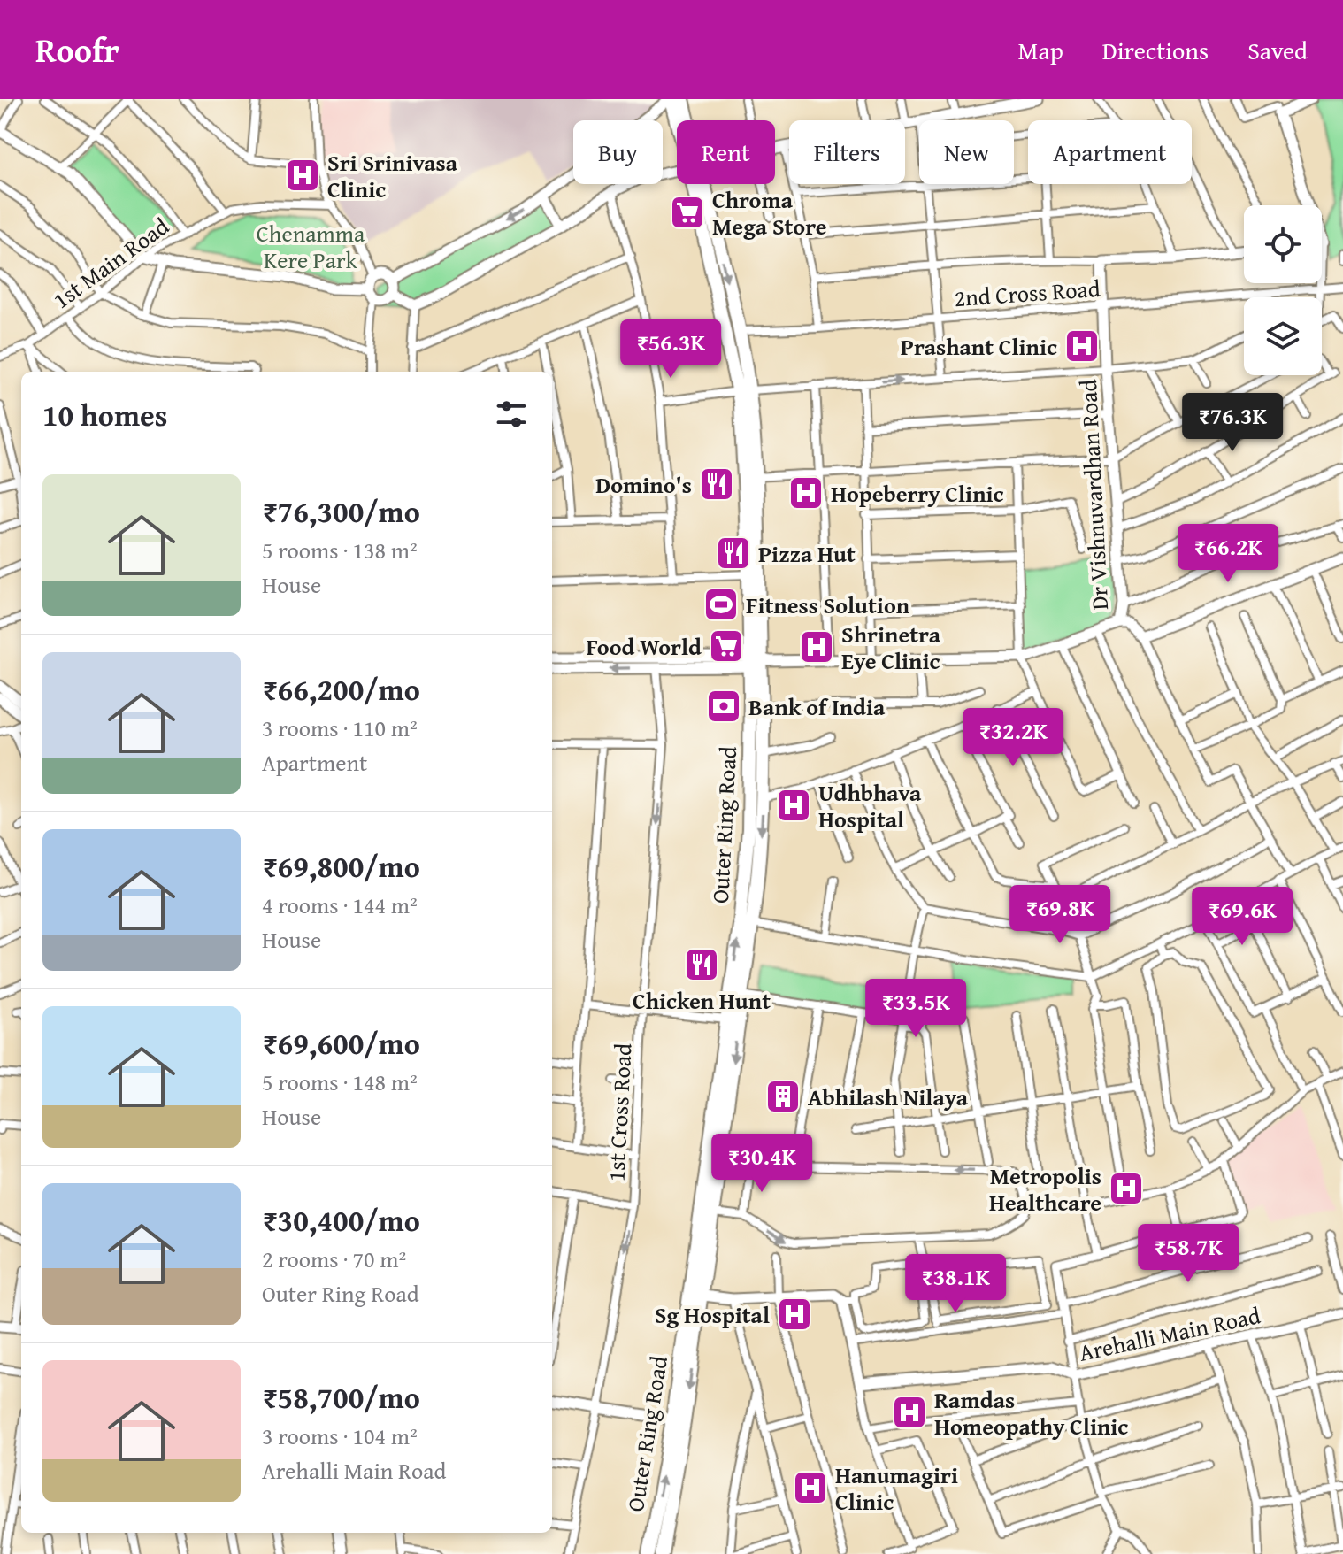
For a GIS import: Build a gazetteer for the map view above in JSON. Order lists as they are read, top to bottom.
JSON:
{
  "streets": {
    "highway": ["Outer Ring Road"],
    "street": [
      "1st Main Road",
      "2nd Cross Road",
      "Dr Vishnuvardhan Road",
      "1st Cross Road",
      "Arehalli Main Road"
    ]
  },
  "crossings": [
    ["2nd Cross Road", "Dr Vishnuvardhan Road"],
    ["2nd Cross Road", "Outer Ring Road"],
    ["Dr Vishnuvardhan Road", "Outer Ring Road"]
  ],
  "parks": ["Chenamma Kere Park"],
  "places": {
    "hospital": [
      "Sri Srinivasa Clinic",
      "Prashant Clinic",
      "Hopeberry Clinic",
      "Shrinetra Eye Clinic",
      "Udhbhava Hospital",
      "Metropolis Healthcare",
      "Sg Hospital",
      "Ramdas Homeopathy Clinic",
      "Hanumagiri Clinic"
    ],
    "supermarket": ["Chroma Mega Store", "Food World"],
    "restaurant": ["Domino's", "Pizza Hut", "Chicken Hunt"],
    "sports": ["Fitness Solution"],
    "bank": ["Bank of India"],
    "building": ["Abhilash Nilaya"]
  },
  "page": {
    "header": "Roofr",
    "nav": ["Map", "Directions", "Saved"],
    "chip": [
      "Buy",
      "Rent",
      "Filters",
      "New",
      "Apartment"
    ],
    "price": [
      "₹56.3K",
      "₹76.3K",
      "₹66.2K",
      "₹32.2K",
      "₹69.8K",
      "₹69.6K",
      "₹33.5K",
      "₹30.4K",
      "₹58.7K",
      "₹38.1K"
    ],
    "heading": "10 homes",
    "list": [
      {
        "name": "₹76,300/mo",
        "note": "5 rooms · 138 m² · House"
      },
      {
        "name": "₹66,200/mo",
        "note": "3 rooms · 110 m² · Apartment"
      },
      {
        "name": "₹69,800/mo",
        "note": "4 rooms · 144 m² · House"
      },
      {
        "name": "₹69,600/mo",
        "note": "5 rooms · 148 m² · House"
      },
      {
        "name": "₹30,400/mo",
        "note": "2 rooms · 70 m² · Outer Ring Road"
      },
      {
        "name": "₹58,700/mo",
        "note": "3 rooms · 104 m² · Arehalli Main Road"
      }
    ]
  }
}
